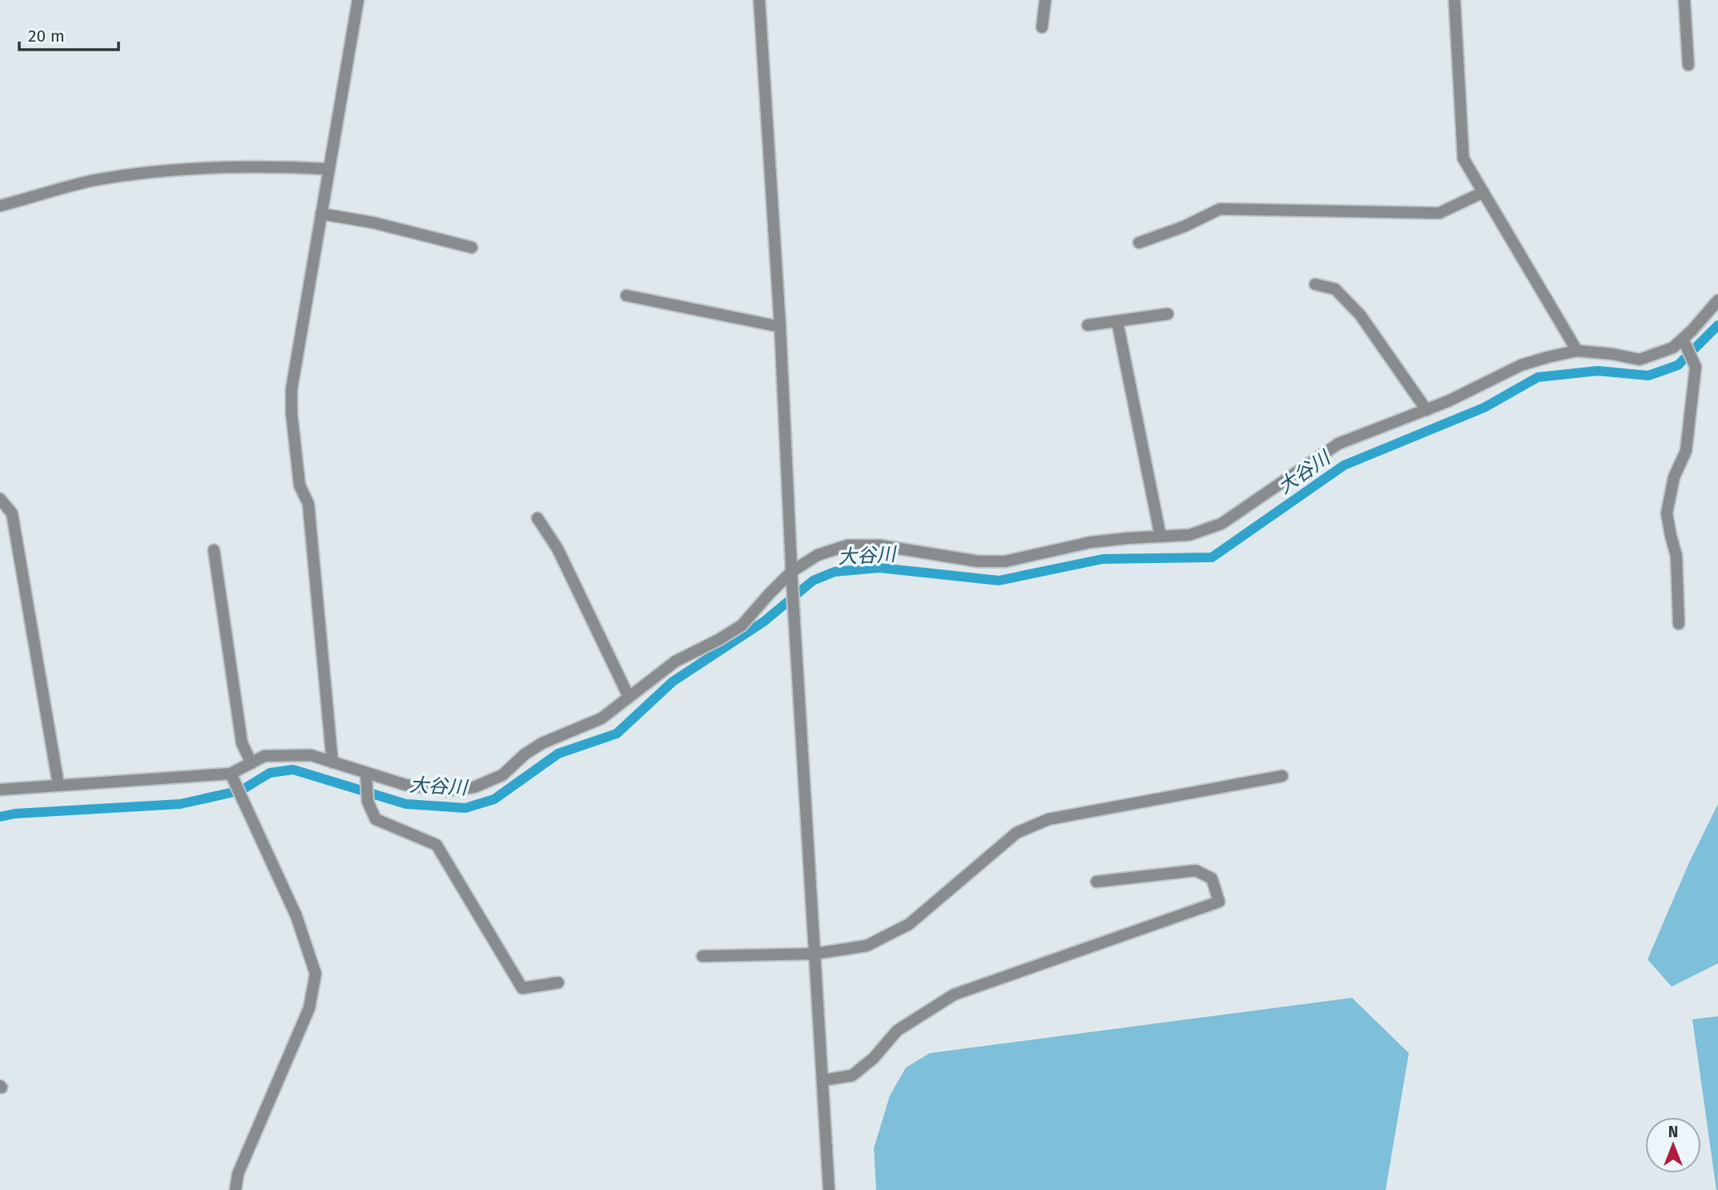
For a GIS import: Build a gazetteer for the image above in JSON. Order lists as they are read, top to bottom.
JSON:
{
  "water": ["大谷川"],
  "scale_bar": "20 m",
  "north": "top"
}
